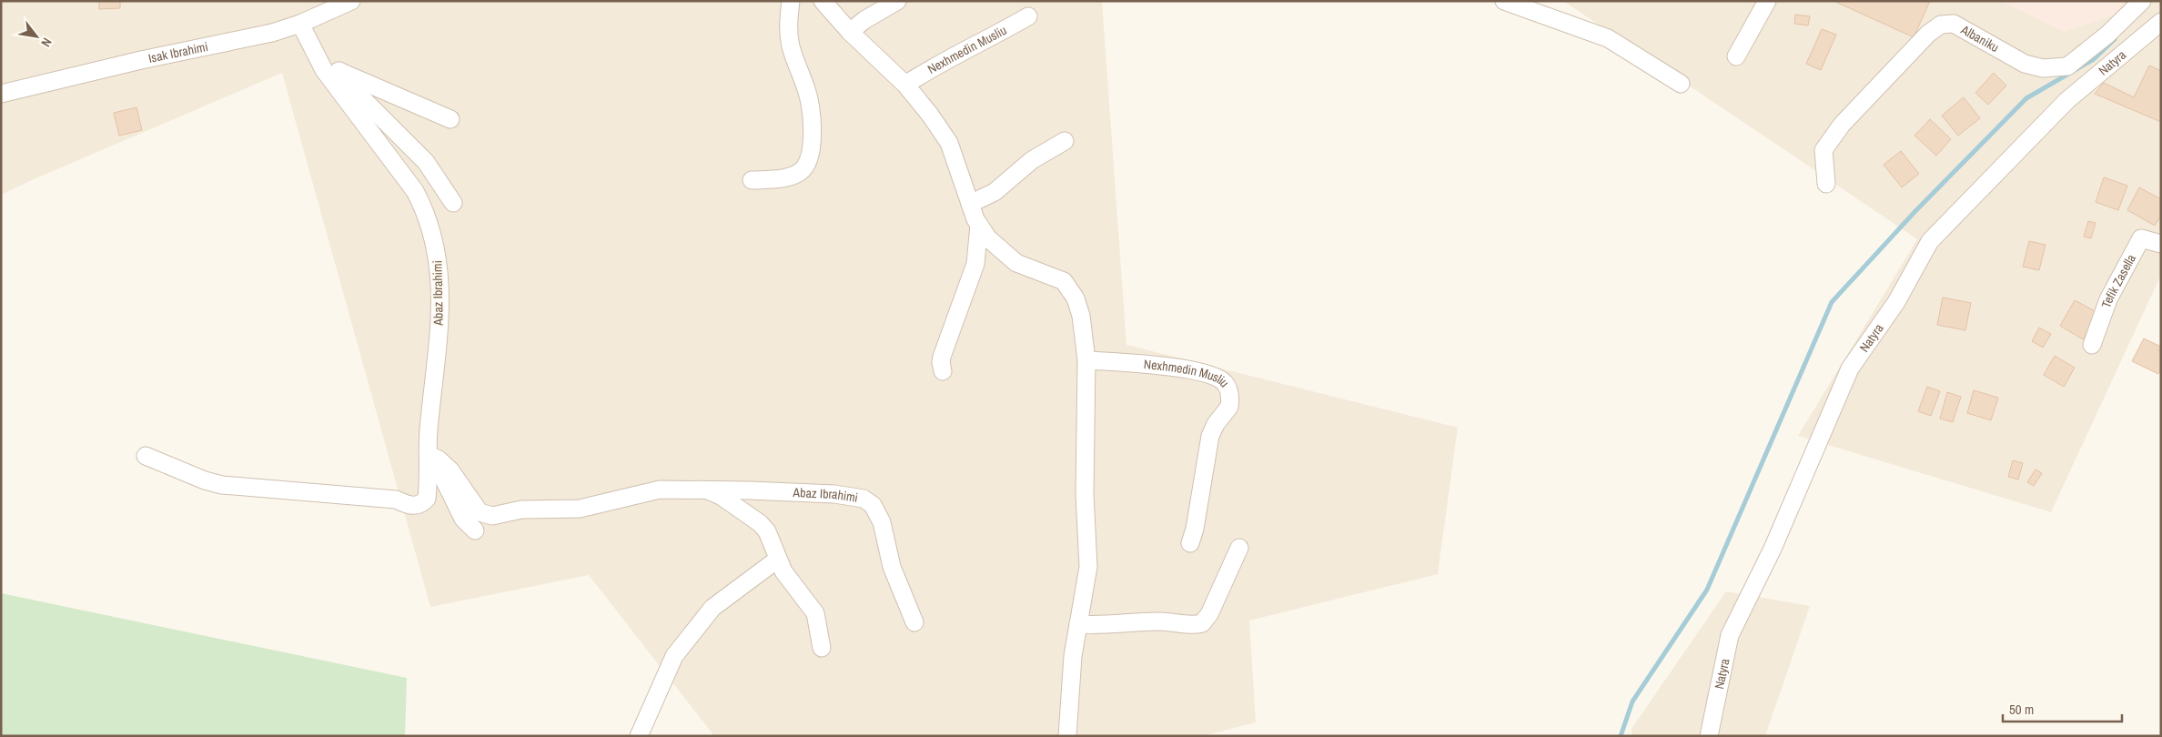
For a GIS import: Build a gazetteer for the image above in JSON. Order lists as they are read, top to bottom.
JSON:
{
  "streets": {
    "street": [
      "Albaniku",
      "Nexhmedin Musliu",
      "Isak Ibrahimi",
      "Natyra",
      "Tefik Zasella",
      "Abaz Ibrahimi"
    ]
  },
  "crossings": [
    ["Isak Ibrahimi", "Abaz Ibrahimi"]
  ],
  "scale_bar": "50 m",
  "north": "bottom right"
}
